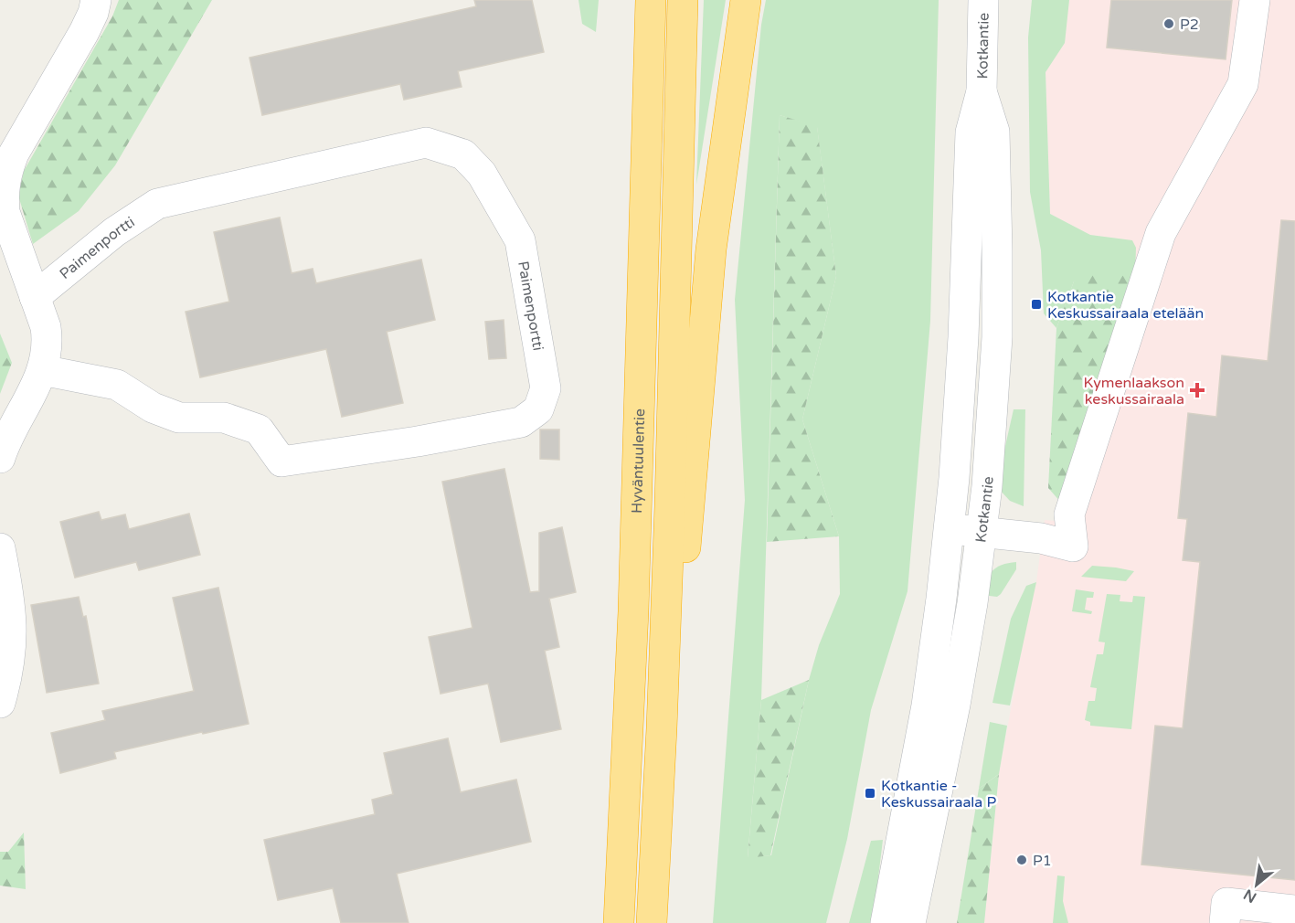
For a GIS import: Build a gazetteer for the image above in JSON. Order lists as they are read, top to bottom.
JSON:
{
  "streets": {
    "highway": ["Hyväntuulentie"],
    "street": ["Kotkantie", "Paimenportti"]
  },
  "places": {
    "other": ["P2", "P1"],
    "transit": ["Kotkantie Keskussairaala etelään", "Kotkantie - Keskussairaala P"],
    "health": ["Kymenlaakson keskussairaala"]
  },
  "north": "bottom left"
}
